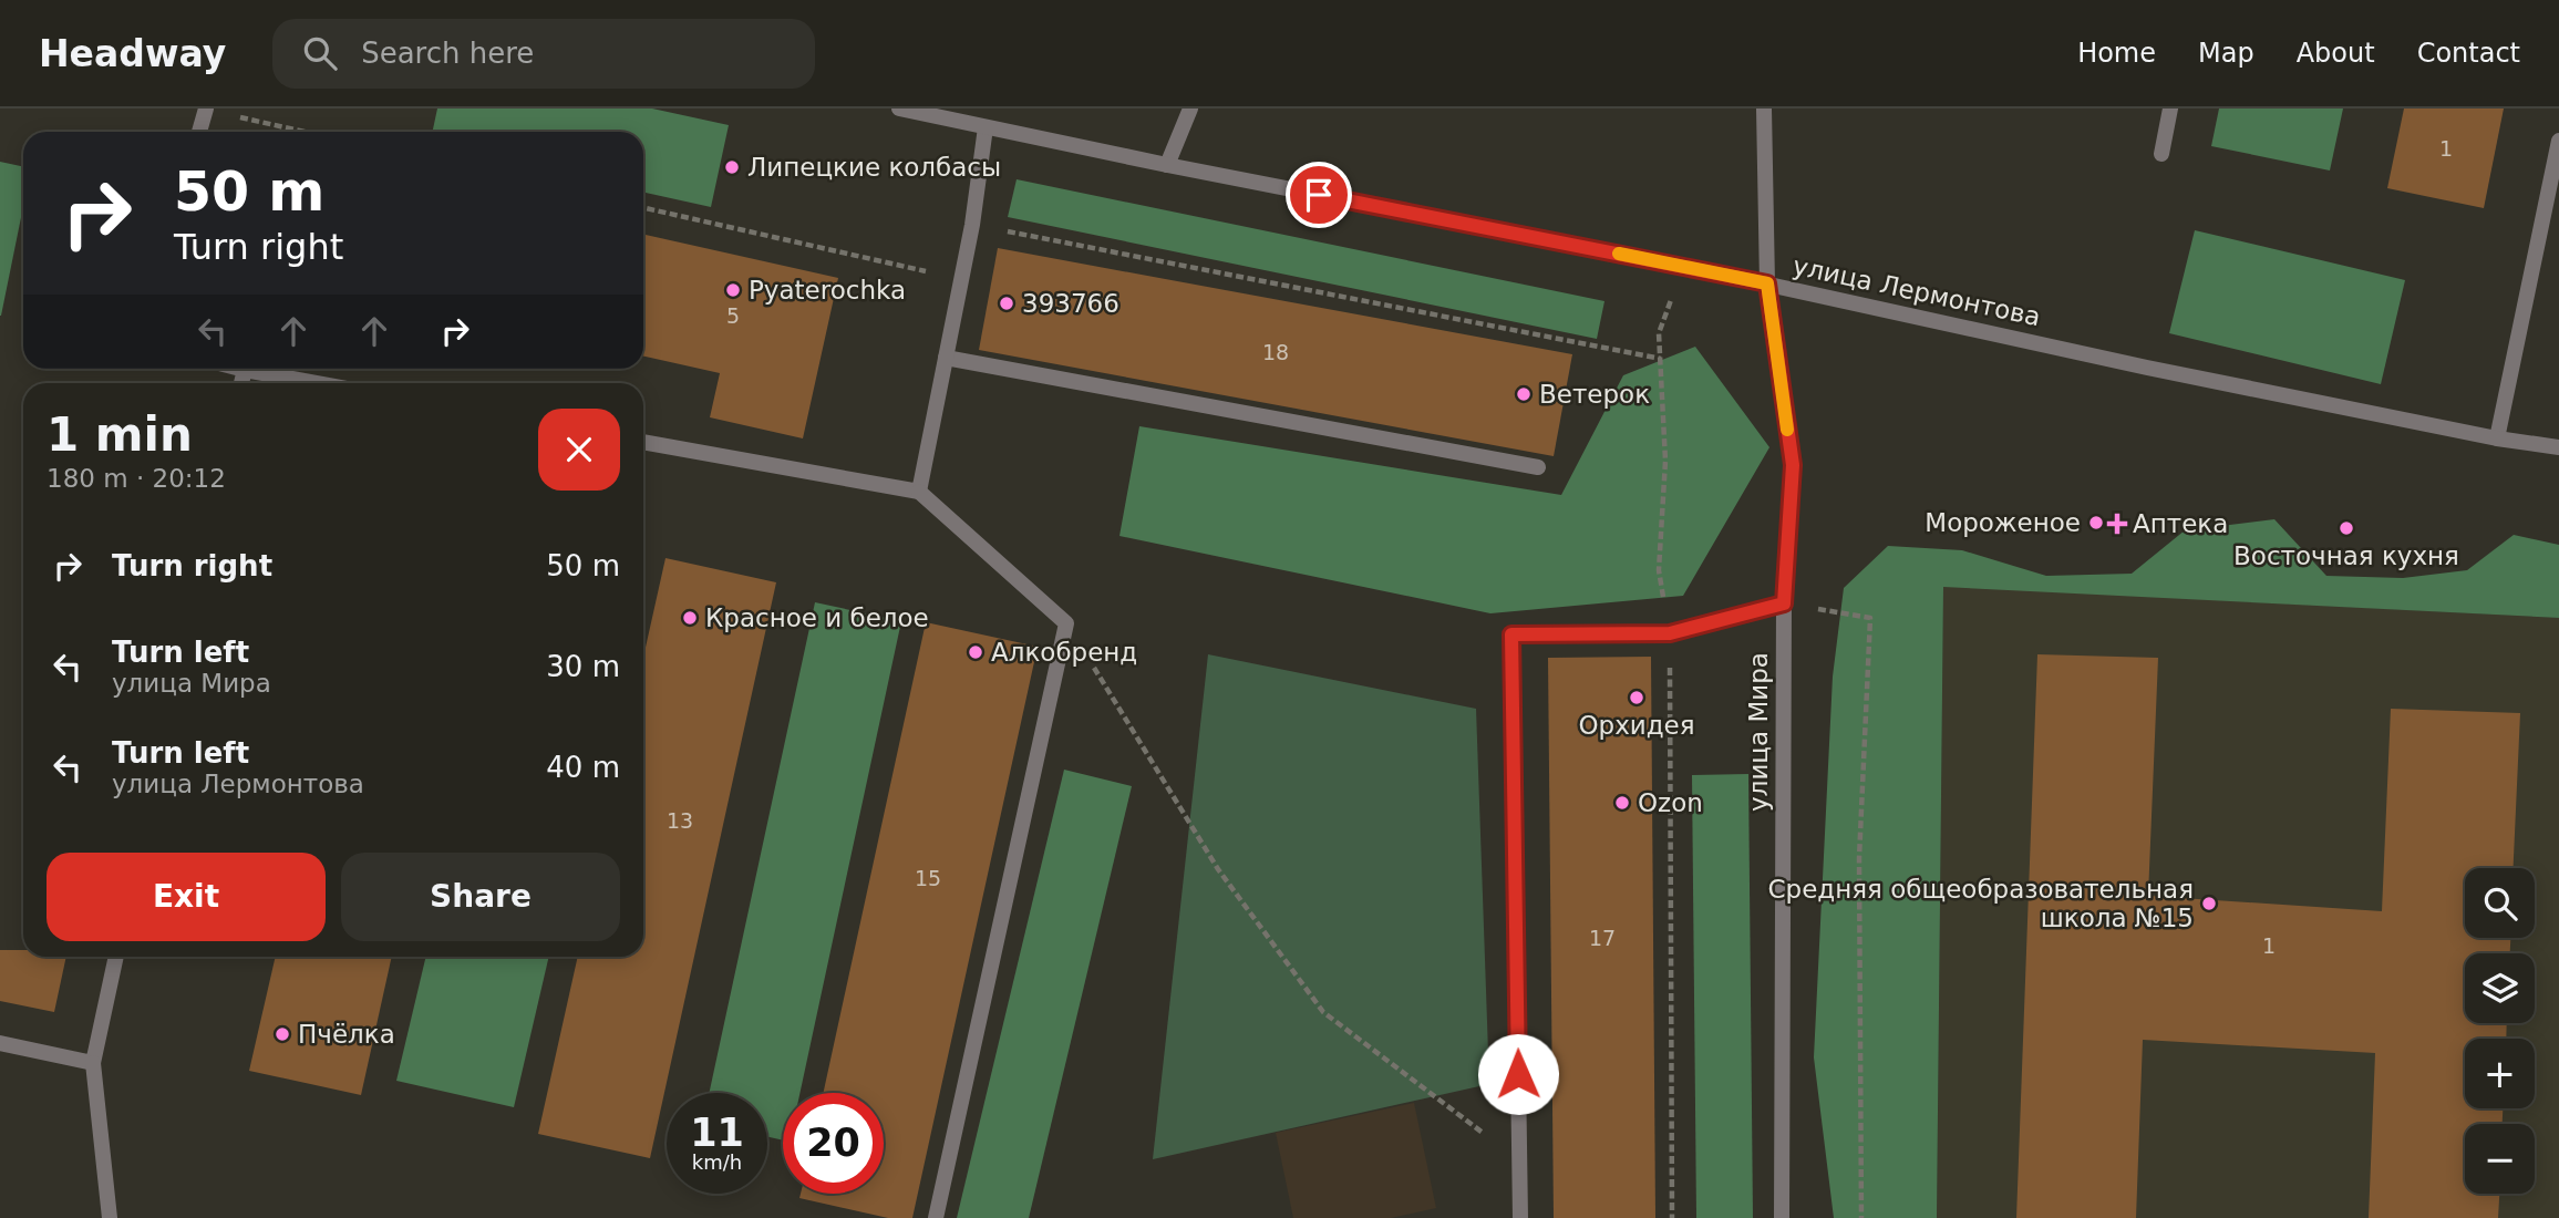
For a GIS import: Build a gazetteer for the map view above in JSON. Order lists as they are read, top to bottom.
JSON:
{
  "streets": {
    "street": ["улица Лермонтова", "улица Мира"]
  },
  "crossings": [
    ["улица Лермонтова", "улица Мира"]
  ],
  "places": {
    "other": [
      "Липецкие колбасы",
      "Pyaterochka",
      "393766",
      "Ветерок",
      "Мороженое",
      "Восточная кухня",
      "Красное и белое",
      "Алкобренд",
      "Орхидея",
      "Ozon",
      "Средняя общеобразовательная школа №15",
      "Пчёлка"
    ],
    "health": ["Аптека"]
  },
  "house_numbers": [
    "1",
    "5",
    "18",
    "13",
    "15",
    "17",
    "1"
  ],
  "page": {
    "header": "Headway",
    "search": "Search here",
    "nav": [
      "Home",
      "Map",
      "About",
      "Contact"
    ],
    "turn": ["50 m", "Turn right"],
    "heading": ["1 min", "180 m · 20:12"],
    "list": [
      {
        "name": "Turn right",
        "value": "50 m"
      },
      {
        "name": "Turn left",
        "note": "улица Мира",
        "value": "30 m"
      },
      {
        "name": "Turn left",
        "note": "улица Лермонтова",
        "value": "40 m"
      }
    ],
    "buttons": ["Exit", "Share"],
    "map_buttons": ["+", "−"],
    "speed": "11 km/h",
    "limit": "20"
  }
}
